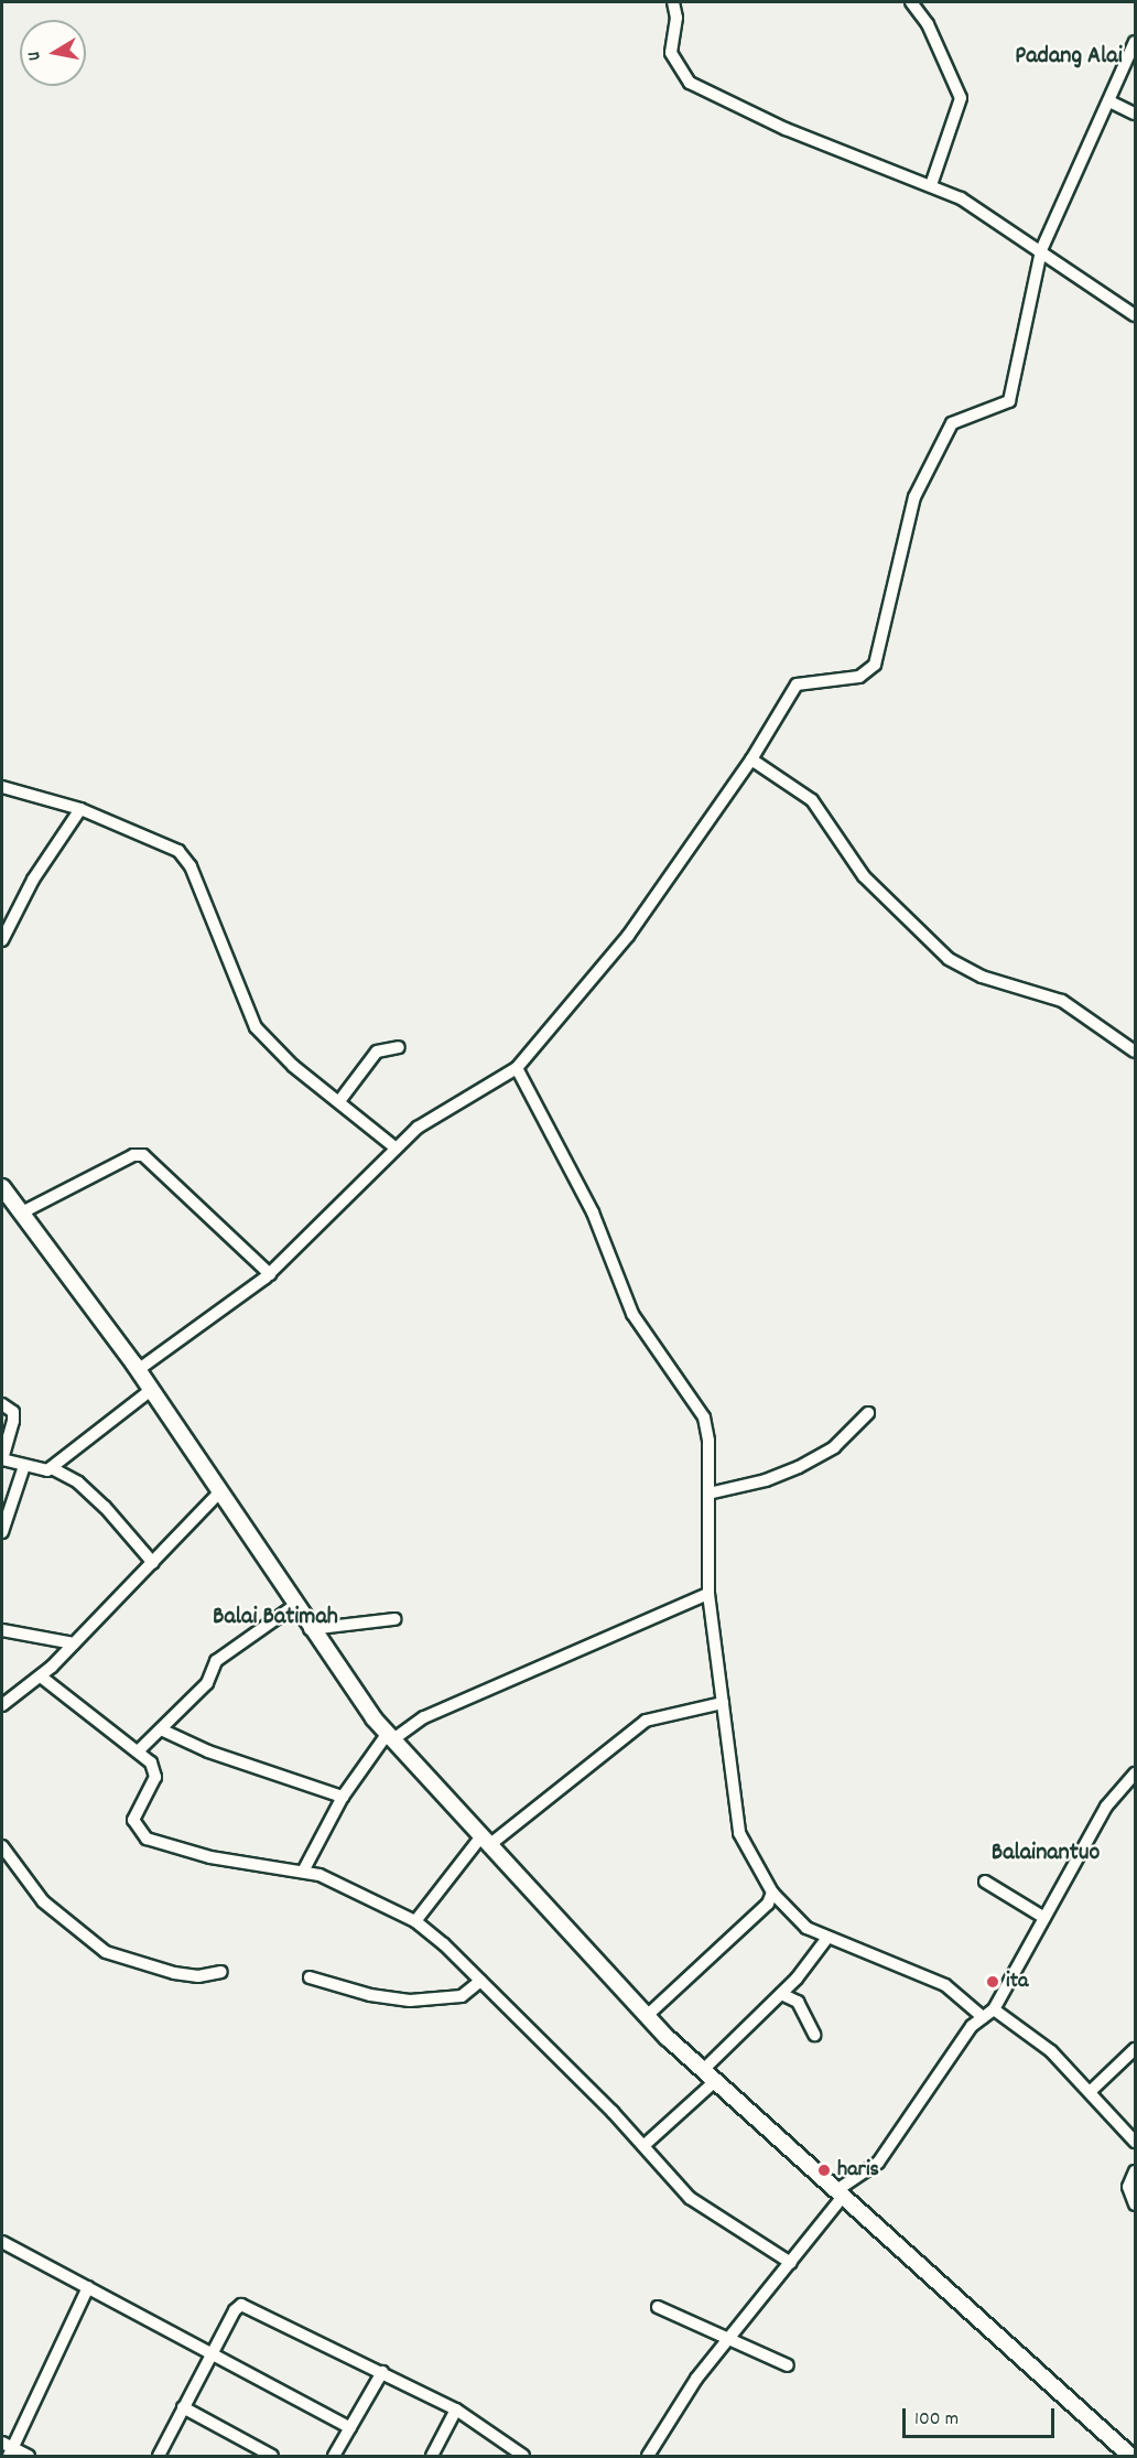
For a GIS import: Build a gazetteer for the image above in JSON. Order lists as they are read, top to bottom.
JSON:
{
  "districts": ["Padang Alai", "Balai Batimah", "Balainantuo"],
  "places": ["ita", "haris"],
  "scale_bar": "100 m",
  "north": "left"
}
